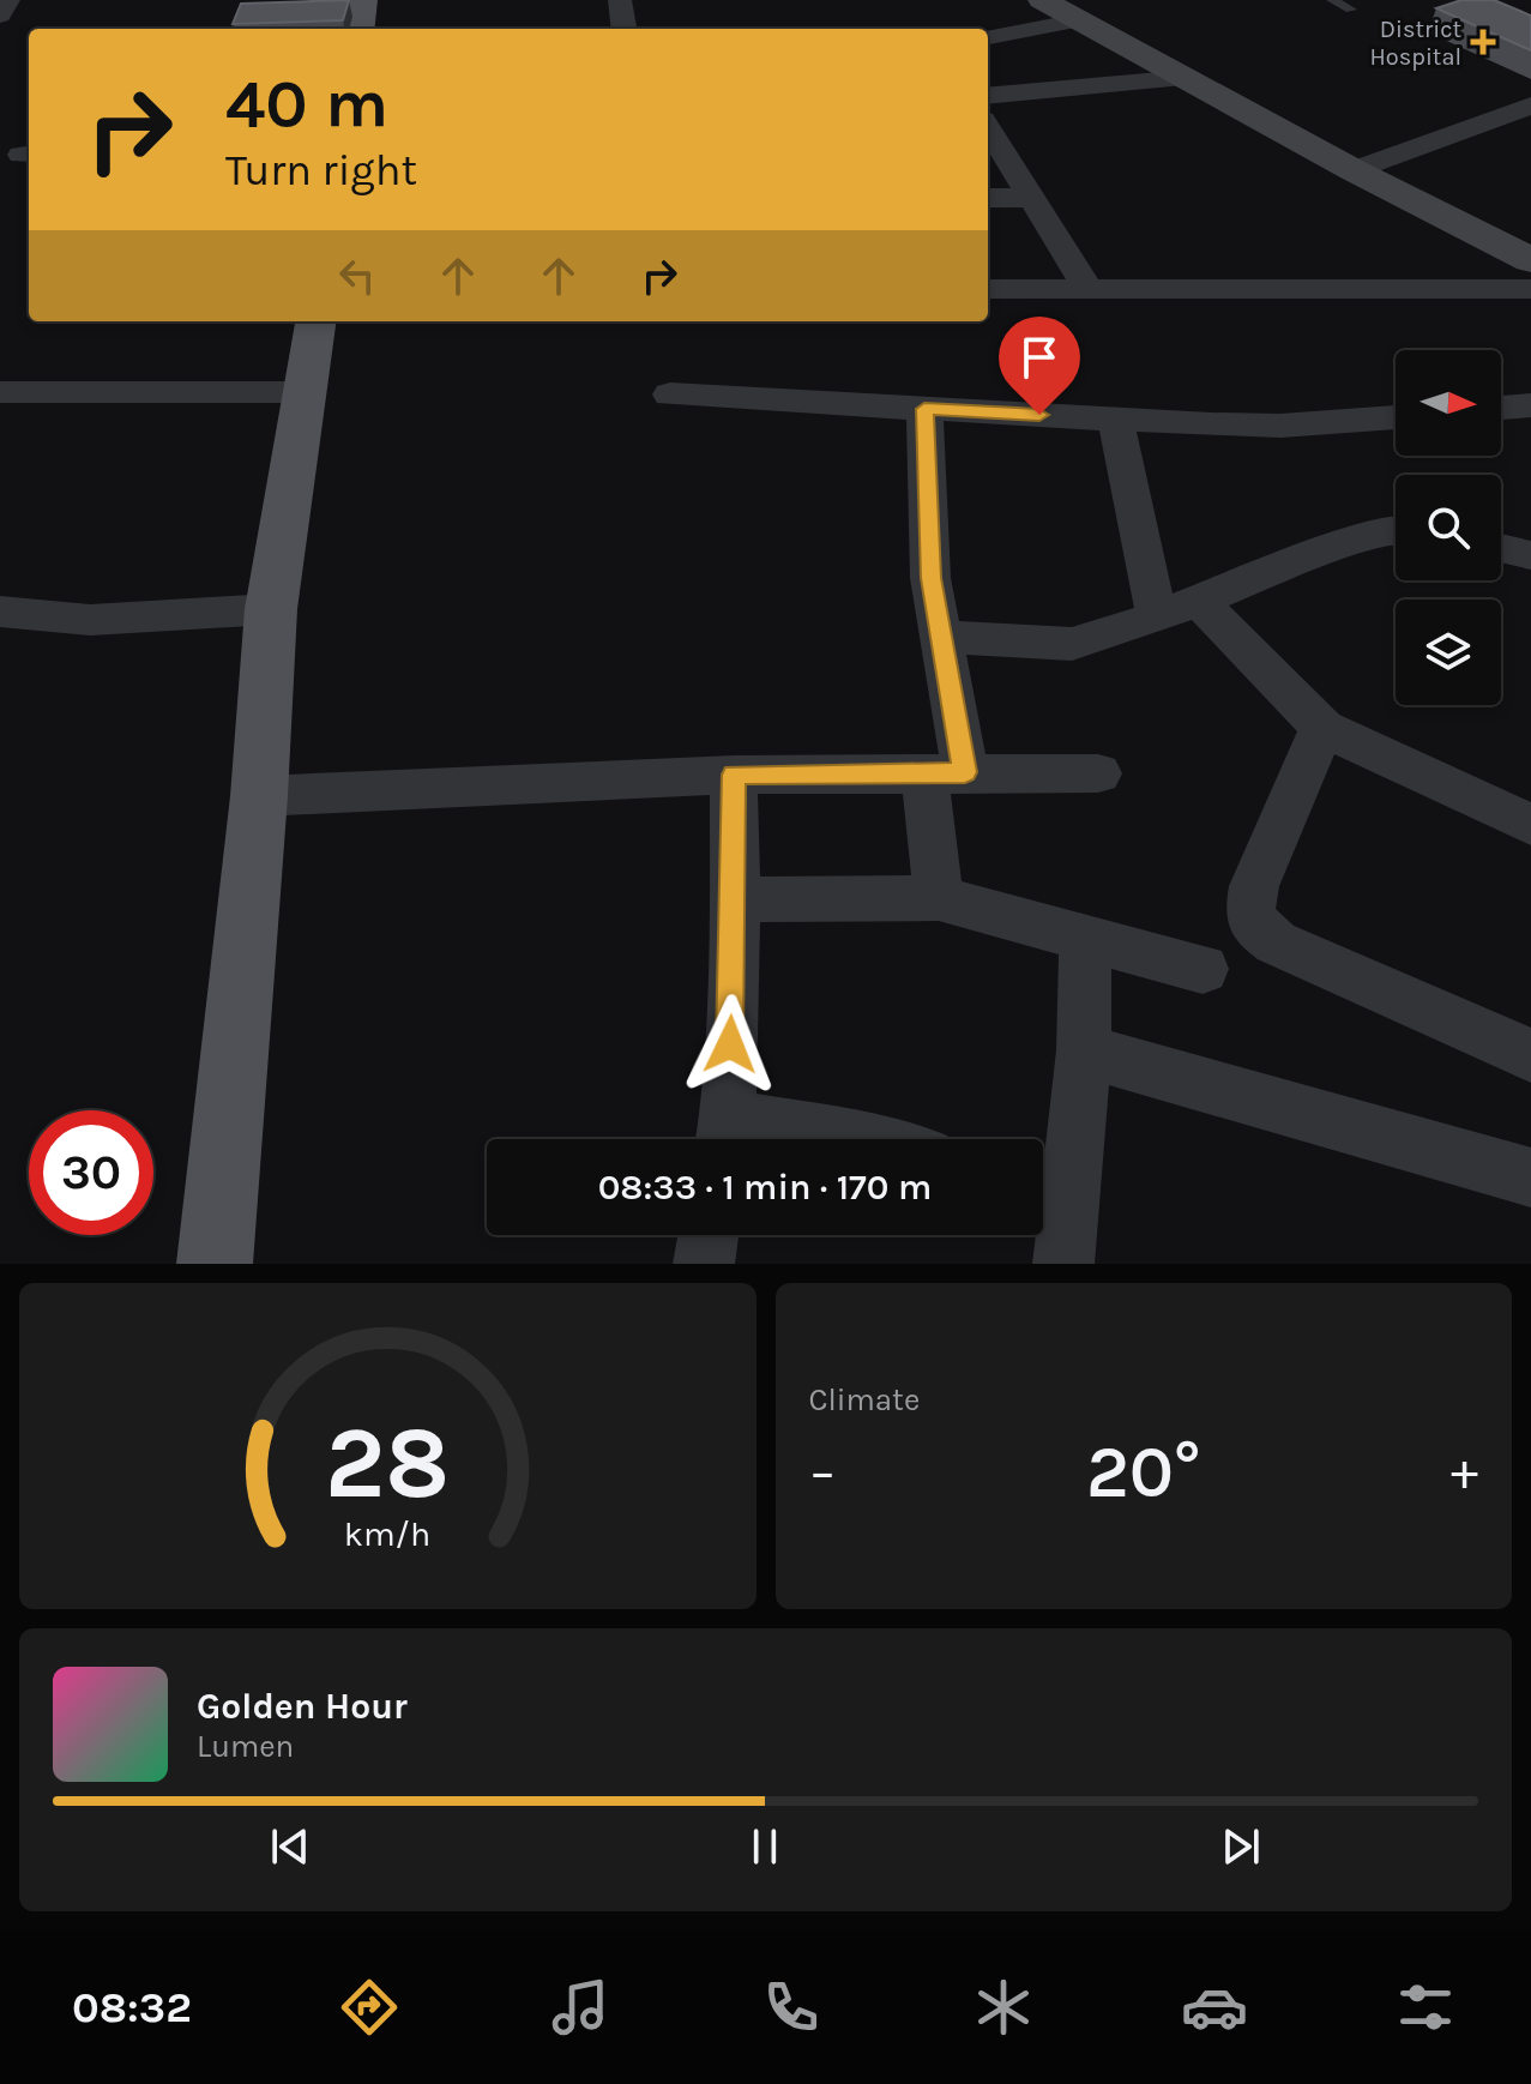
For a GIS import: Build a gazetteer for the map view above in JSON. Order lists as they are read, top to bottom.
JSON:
{
  "places": {
    "health": ["District Hospital"]
  },
  "north": "right",
  "page": {
    "turn": ["40 m", "Turn right"],
    "limit": "30",
    "trip": "08:33 · 1 min · 170 m",
    "tile": "Climate",
    "heat": ["−", "20°", "+"],
    "song": ["Golden Hour", "Lumen"],
    "tabs": "08:32",
    "gauge": ["28", "km/h"]
  }
}
